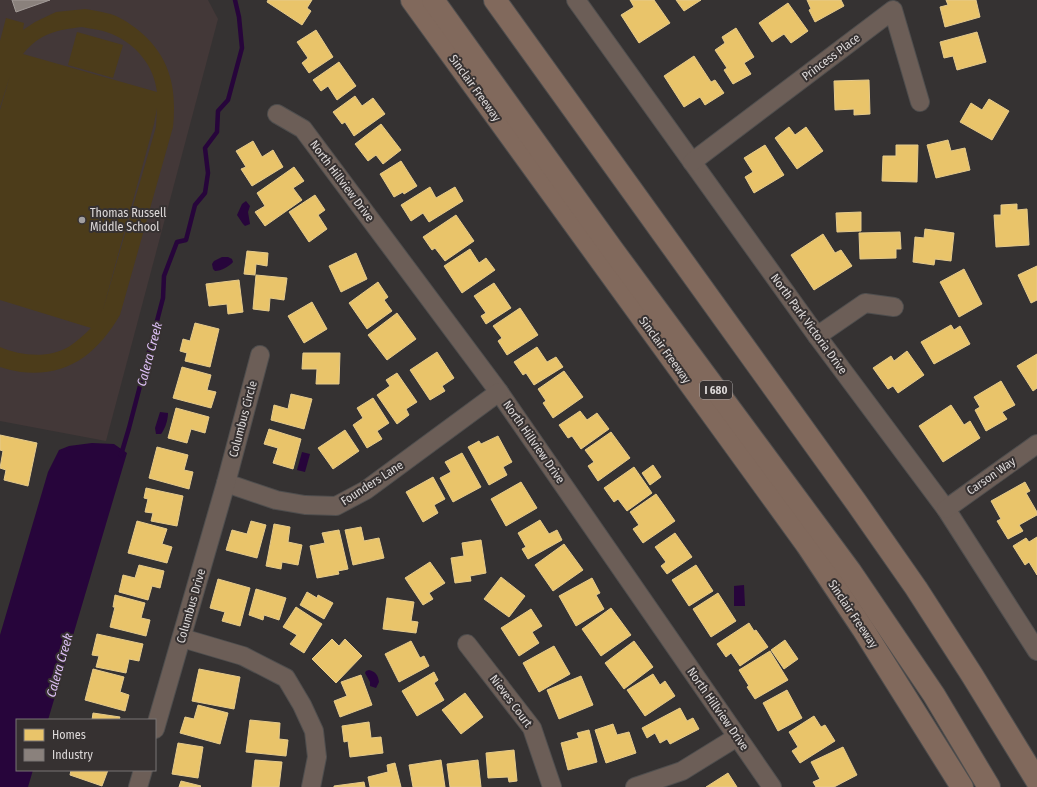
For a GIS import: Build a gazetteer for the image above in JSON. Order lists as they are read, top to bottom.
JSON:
{
  "streets": {
    "highway": ["Sinclair Freeway", "I 680"],
    "street": [
      "Princess Place",
      "North Hillview Drive",
      "North Park Victoria Drive",
      "Columbus Circle",
      "Carson Way",
      "Founders Lane",
      "Columbus Drive",
      "Nieves Court"
    ]
  },
  "crossings": [
    ["Princess Place", "North Park Victoria Drive"],
    ["North Hillview Drive", "Founders Lane"],
    ["North Park Victoria Drive", "Carson Way"],
    ["Columbus Circle", "Founders Lane"],
    ["Columbus Circle", "Columbus Drive"],
    ["Founders Lane", "Columbus Drive"]
  ],
  "water": ["Calera Creek"],
  "places": ["Thomas Russell Middle School"],
  "legend": ["Homes", "Industry"]
}
